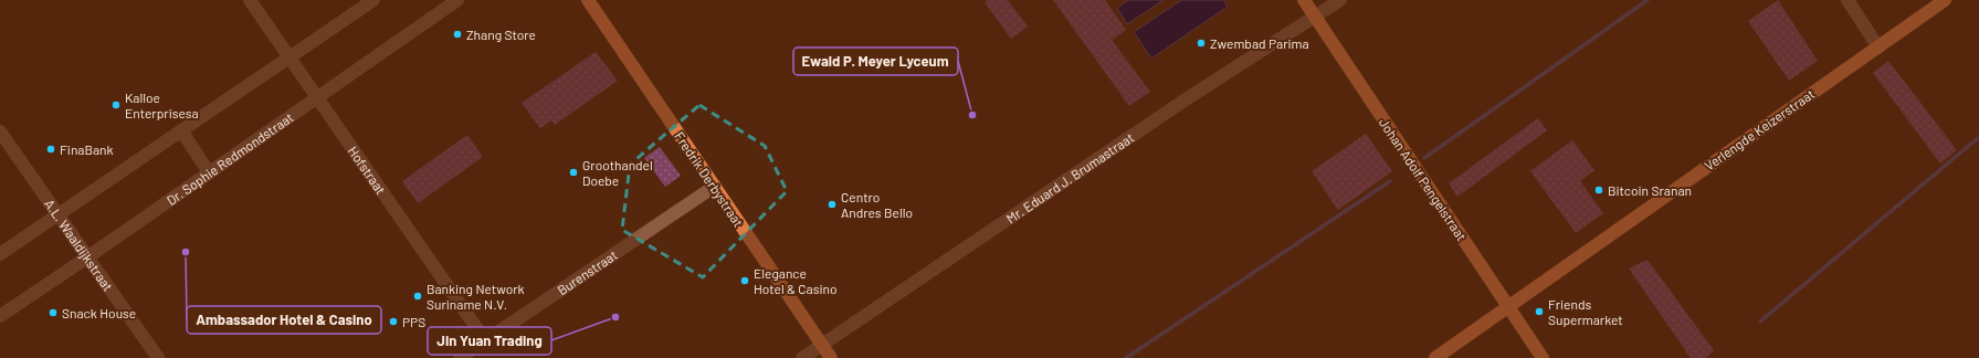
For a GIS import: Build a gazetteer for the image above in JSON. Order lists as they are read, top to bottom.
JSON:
{
  "streets": {
    "main road": ["Verlengde Keizerstraat", "Fredrik Derbystraat", "Johan Adolf Pengelstraat"],
    "street": [
      "Dr. Sophie Redmondstraat",
      "Hofstraat",
      "Mr. Eduard J. Brumastraat",
      "A.L. Waaldijkstraat",
      "Burenstraat"
    ]
  },
  "crossings": [
    ["Verlengde Keizerstraat", "Johan Adolf Pengelstraat"],
    ["Dr. Sophie Redmondstraat", "Hofstraat"],
    ["Dr. Sophie Redmondstraat", "A.L. Waaldijkstraat"],
    ["Hofstraat", "Burenstraat"],
    ["Mr. Eduard J. Brumastraat", "Fredrik Derbystraat"],
    ["Mr. Eduard J. Brumastraat", "Johan Adolf Pengelstraat"],
    ["Fredrik Derbystraat", "Burenstraat"]
  ],
  "places": [
    "Zhang Store",
    "Zwembad Parima",
    "Kalloe Enterprisesa",
    "Ewald P. Meyer Lyceum",
    "FinaBank",
    "Groothandel Doebe",
    "Bitcoin Sranan",
    "Centro Andres Bello",
    "Ambassador Hotel & Casino",
    "Elegance Hotel & Casino",
    "Banking Network Suriname N.V.",
    "Friends Supermarket",
    "Snack House",
    "Jin Yuan Trading",
    "PPS"
  ]
}
